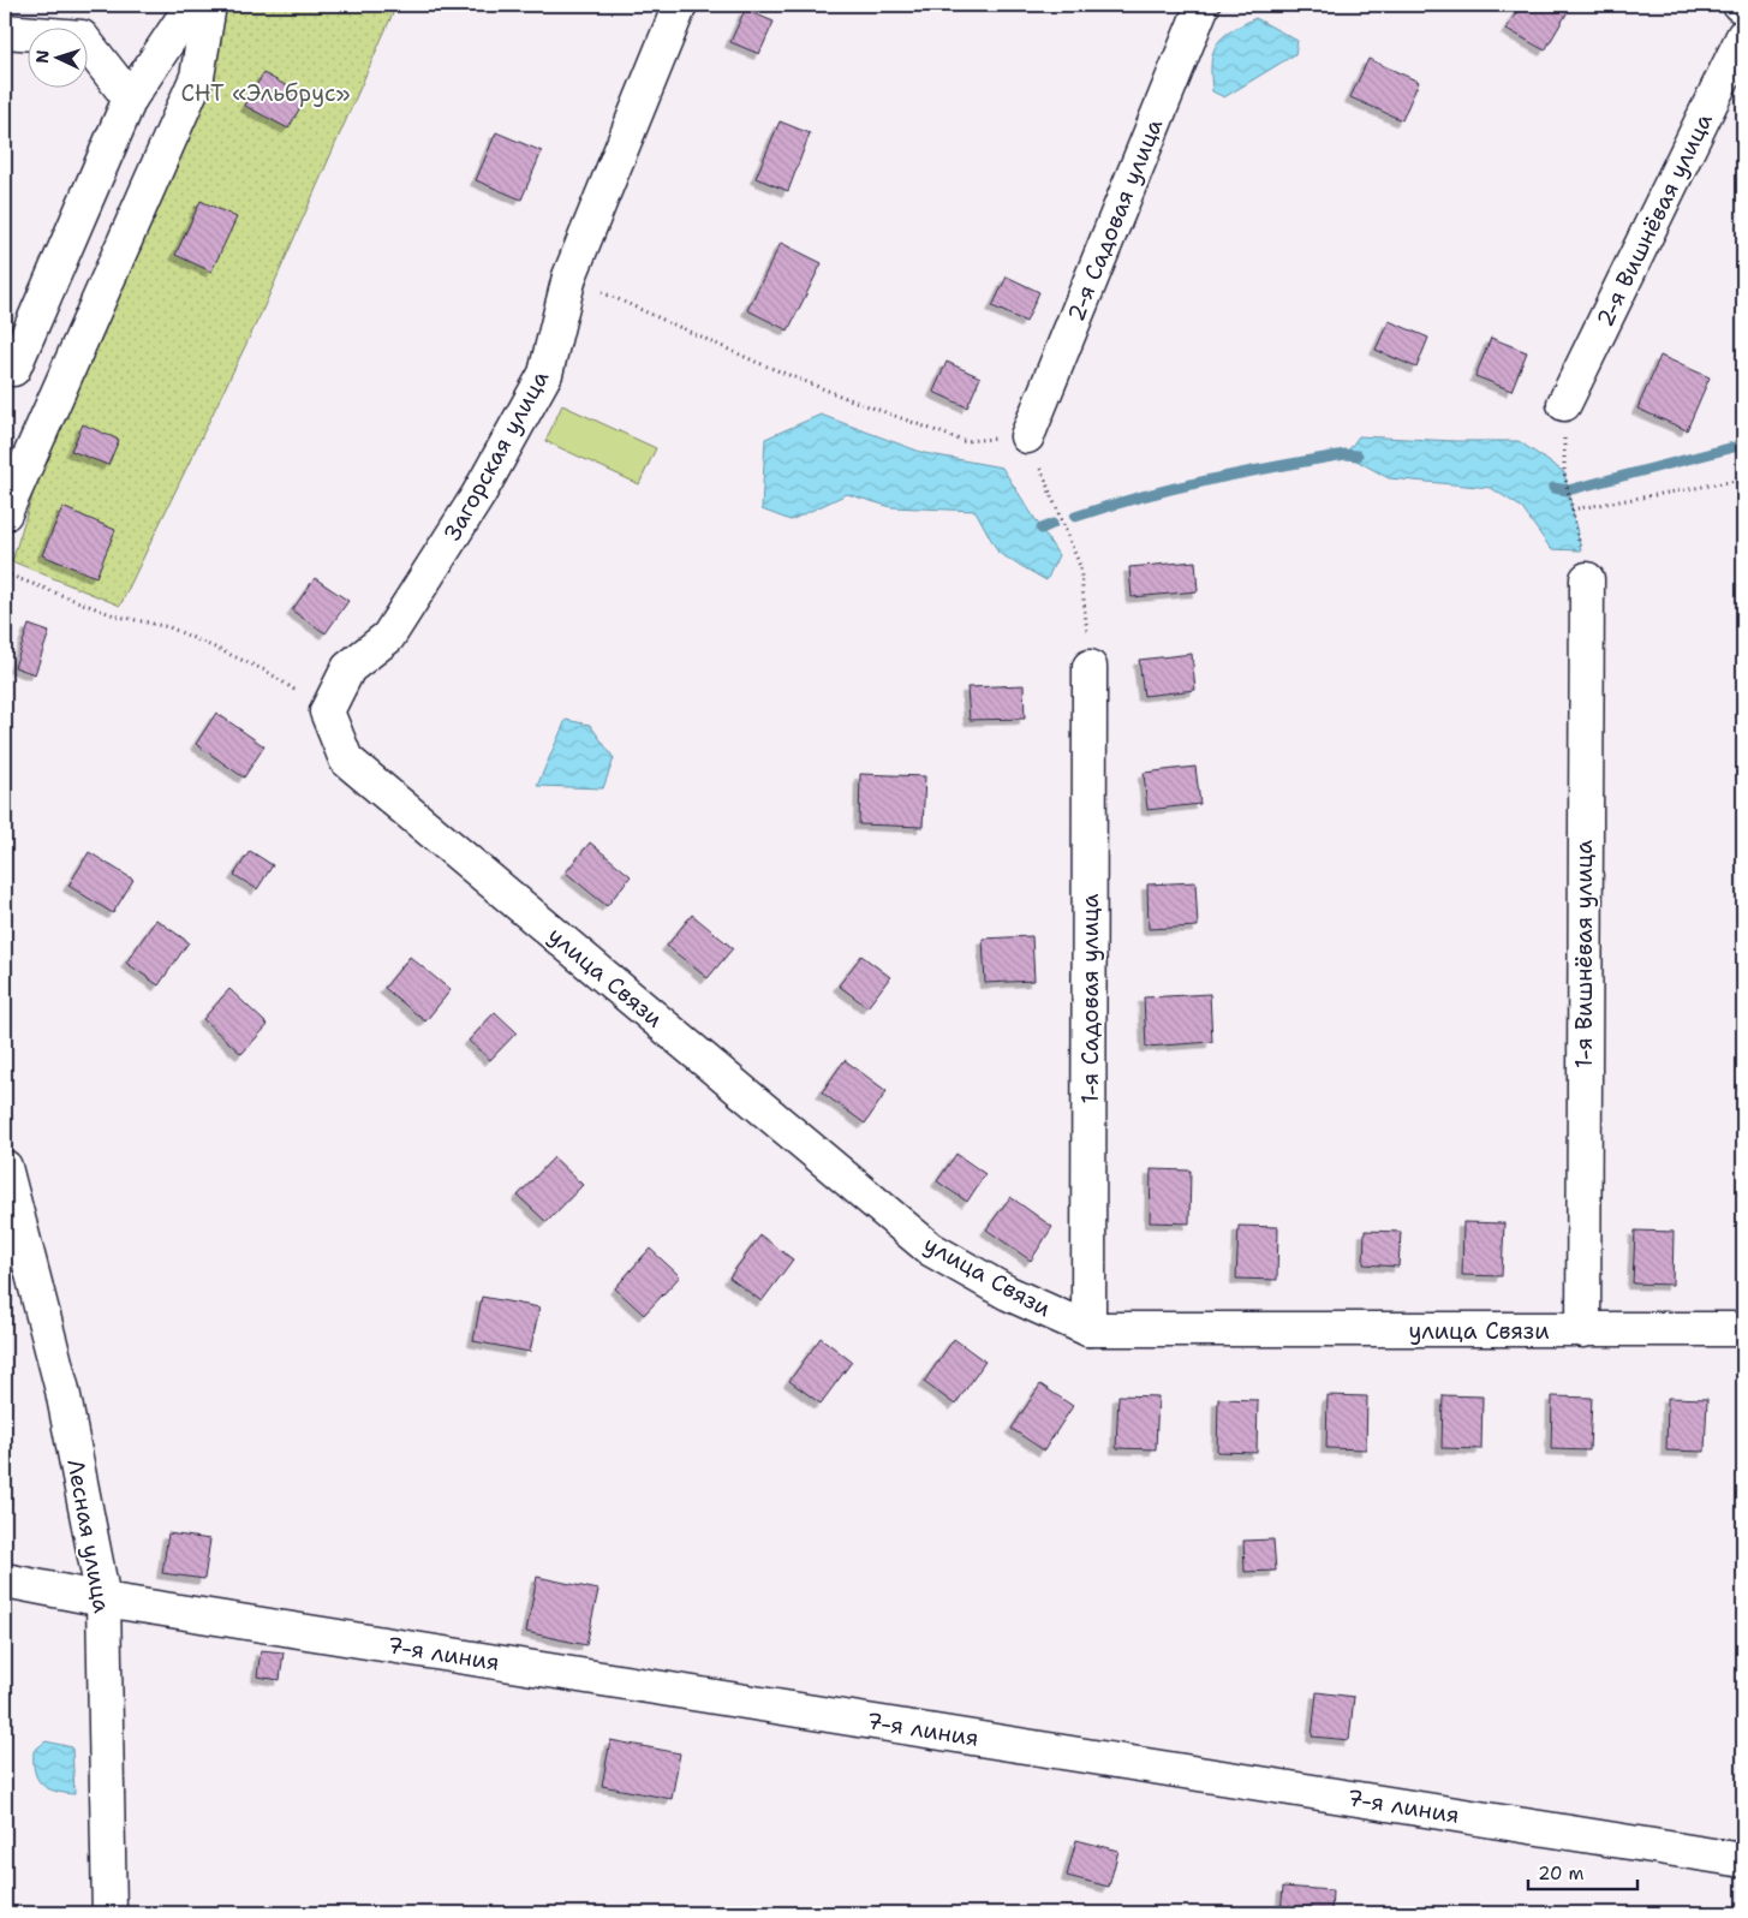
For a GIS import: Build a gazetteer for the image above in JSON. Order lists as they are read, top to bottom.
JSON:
{
  "streets": {
    "street": [
      "2-я Садовая улица",
      "2-я Вишнёвая улица",
      "Загорская улица",
      "1-я Вишнёвая улица",
      "улица Связи",
      "1-я Садовая улица",
      "Лесная улица",
      "7-я линия"
    ]
  },
  "crossings": [
    ["Загорская улица", "улица Связи"],
    ["1-я Вишнёвая улица", "улица Связи"],
    ["улица Связи", "1-я Садовая улица"],
    ["Лесная улица", "7-я линия"]
  ],
  "parks": ["СНТ «Эльбрус»"],
  "scale_bar": "20 m",
  "north": "left"
}
